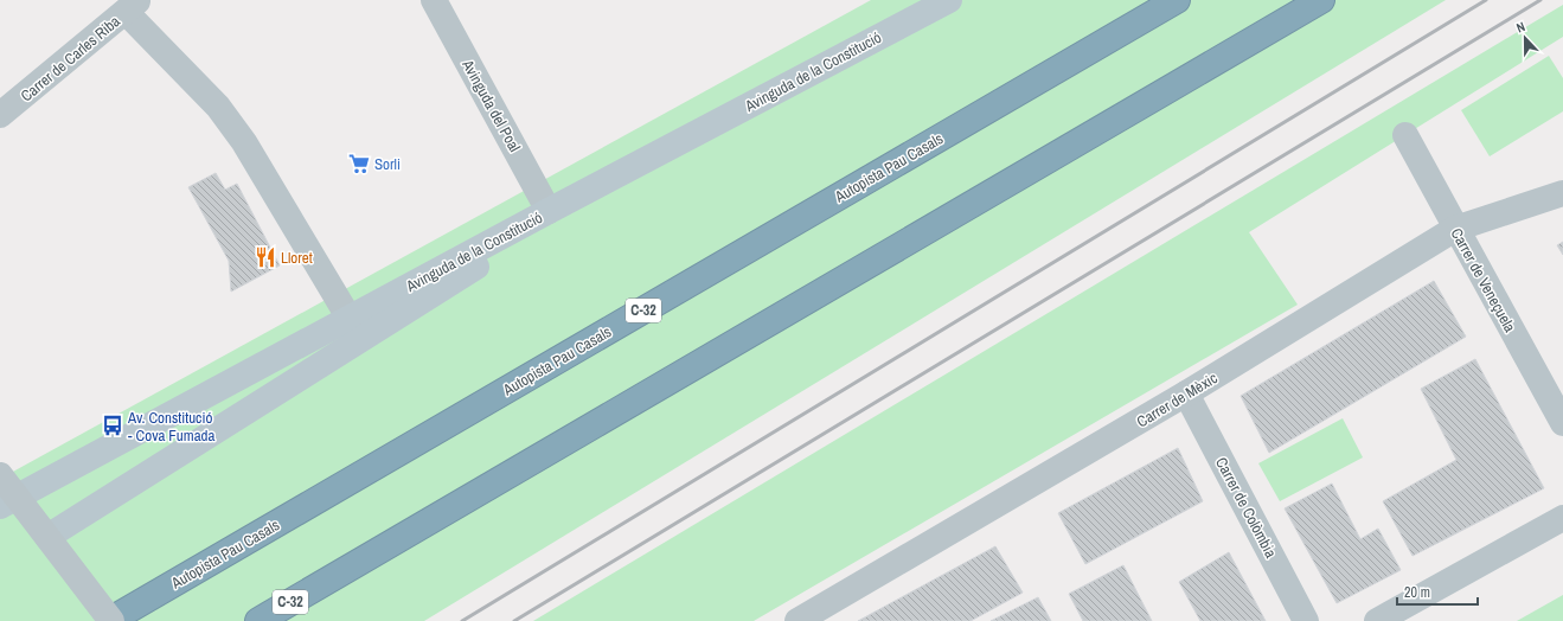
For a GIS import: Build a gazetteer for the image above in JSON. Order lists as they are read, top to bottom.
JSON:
{
  "streets": {
    "highway": ["Autopista Pau Casals", "C-32"],
    "street": [
      "Carrer de Carles Riba",
      "Avinguda de la Constitució",
      "Avinguda del Poal",
      "Carrer de Veneçuela",
      "Carrer de Mèxic",
      "Carrer de Colòmbia"
    ]
  },
  "crossings": [
    ["Avinguda de la Constitució", "Avinguda del Poal"],
    ["Carrer de Veneçuela", "Carrer de Mèxic"],
    ["Carrer de Mèxic", "Carrer de Colòmbia"]
  ],
  "places": {
    "supermarket": ["Sorli"],
    "restaurant": ["Lloret"],
    "bus stop": ["Av. Constitució - Cova Fumada"]
  },
  "scale_bar": "20 m",
  "north": "top"
}
